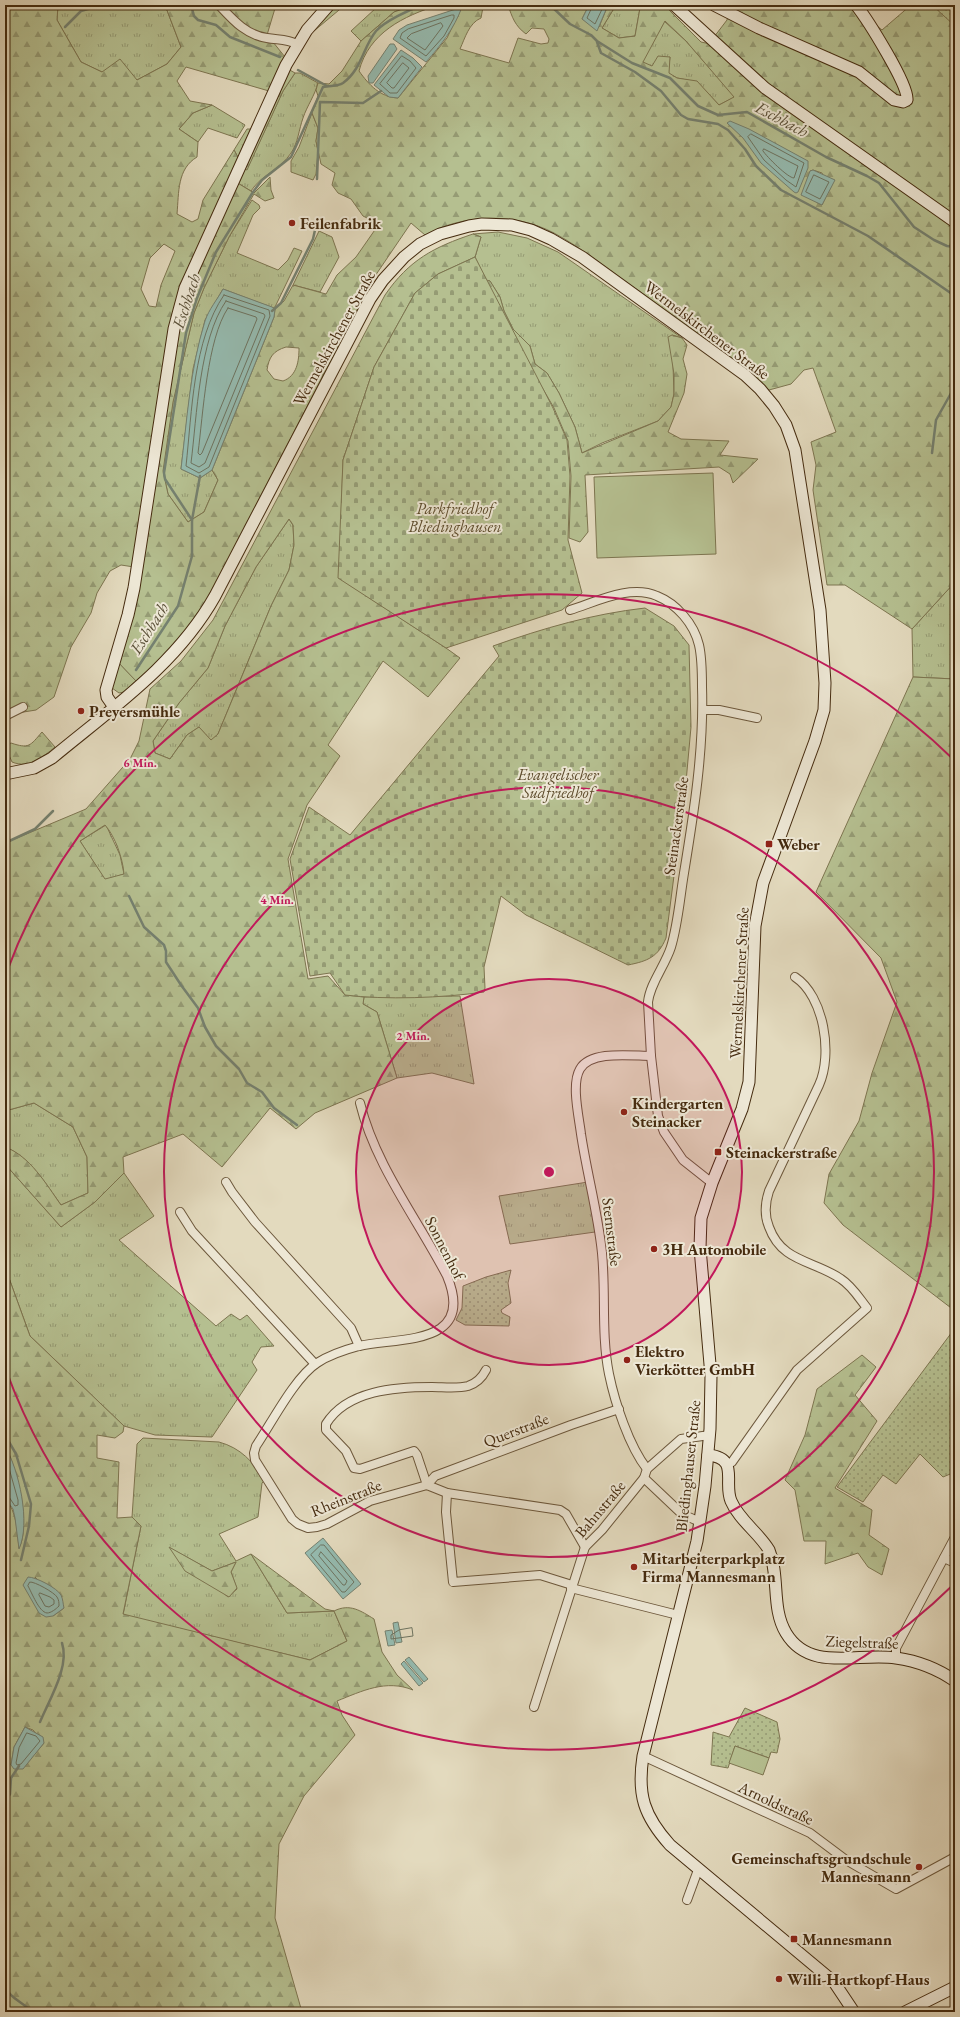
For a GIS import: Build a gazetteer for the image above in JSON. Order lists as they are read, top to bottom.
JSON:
{
  "streets": {
    "main road": ["Wermelskirchener Straße", "Bliedinghauser Straße", "Ziegelstraße"],
    "street": [
      "Steinackerstraße",
      "Sternstraße",
      "Sonnenhof",
      "Querstraße",
      "Rheinstraße",
      "Bahnstraße",
      "Arnoldstraße"
    ]
  },
  "crossings": [
    ["Wermelskirchener Straße", "Steinackerstraße"],
    ["Wermelskirchener Straße", "Bliedinghauser Straße"],
    ["Steinackerstraße", "Sternstraße"],
    ["Steinackerstraße", "Bliedinghauser Straße"],
    ["Sternstraße", "Querstraße"],
    ["Sternstraße", "Bahnstraße"],
    ["Sonnenhof", "Rheinstraße"],
    ["Querstraße", "Rheinstraße"],
    ["Bliedinghauser Straße", "Arnoldstraße"]
  ],
  "water": ["Eschbach"],
  "parks": ["Parkfriedhof Bliedinghausen", "Evangelischer Südfriedhof"],
  "places": {
    "other": [
      "Feilenfabrik",
      "Preyersmühle",
      "Kindergarten Steinacker",
      "3H Automobile",
      "Elektro Vierkötter GmbH",
      "Mitarbeiterparkplatz Firma Mannesmann",
      "Gemeinschaftsgrundschule Mannesmann",
      "Willi-Hartkopf-Haus"
    ],
    "transit": ["Weber", "Steinackerstraße", "Mannesmann"]
  },
  "rings": ["6 Min.", "4 Min.", "2 Min."]
}
